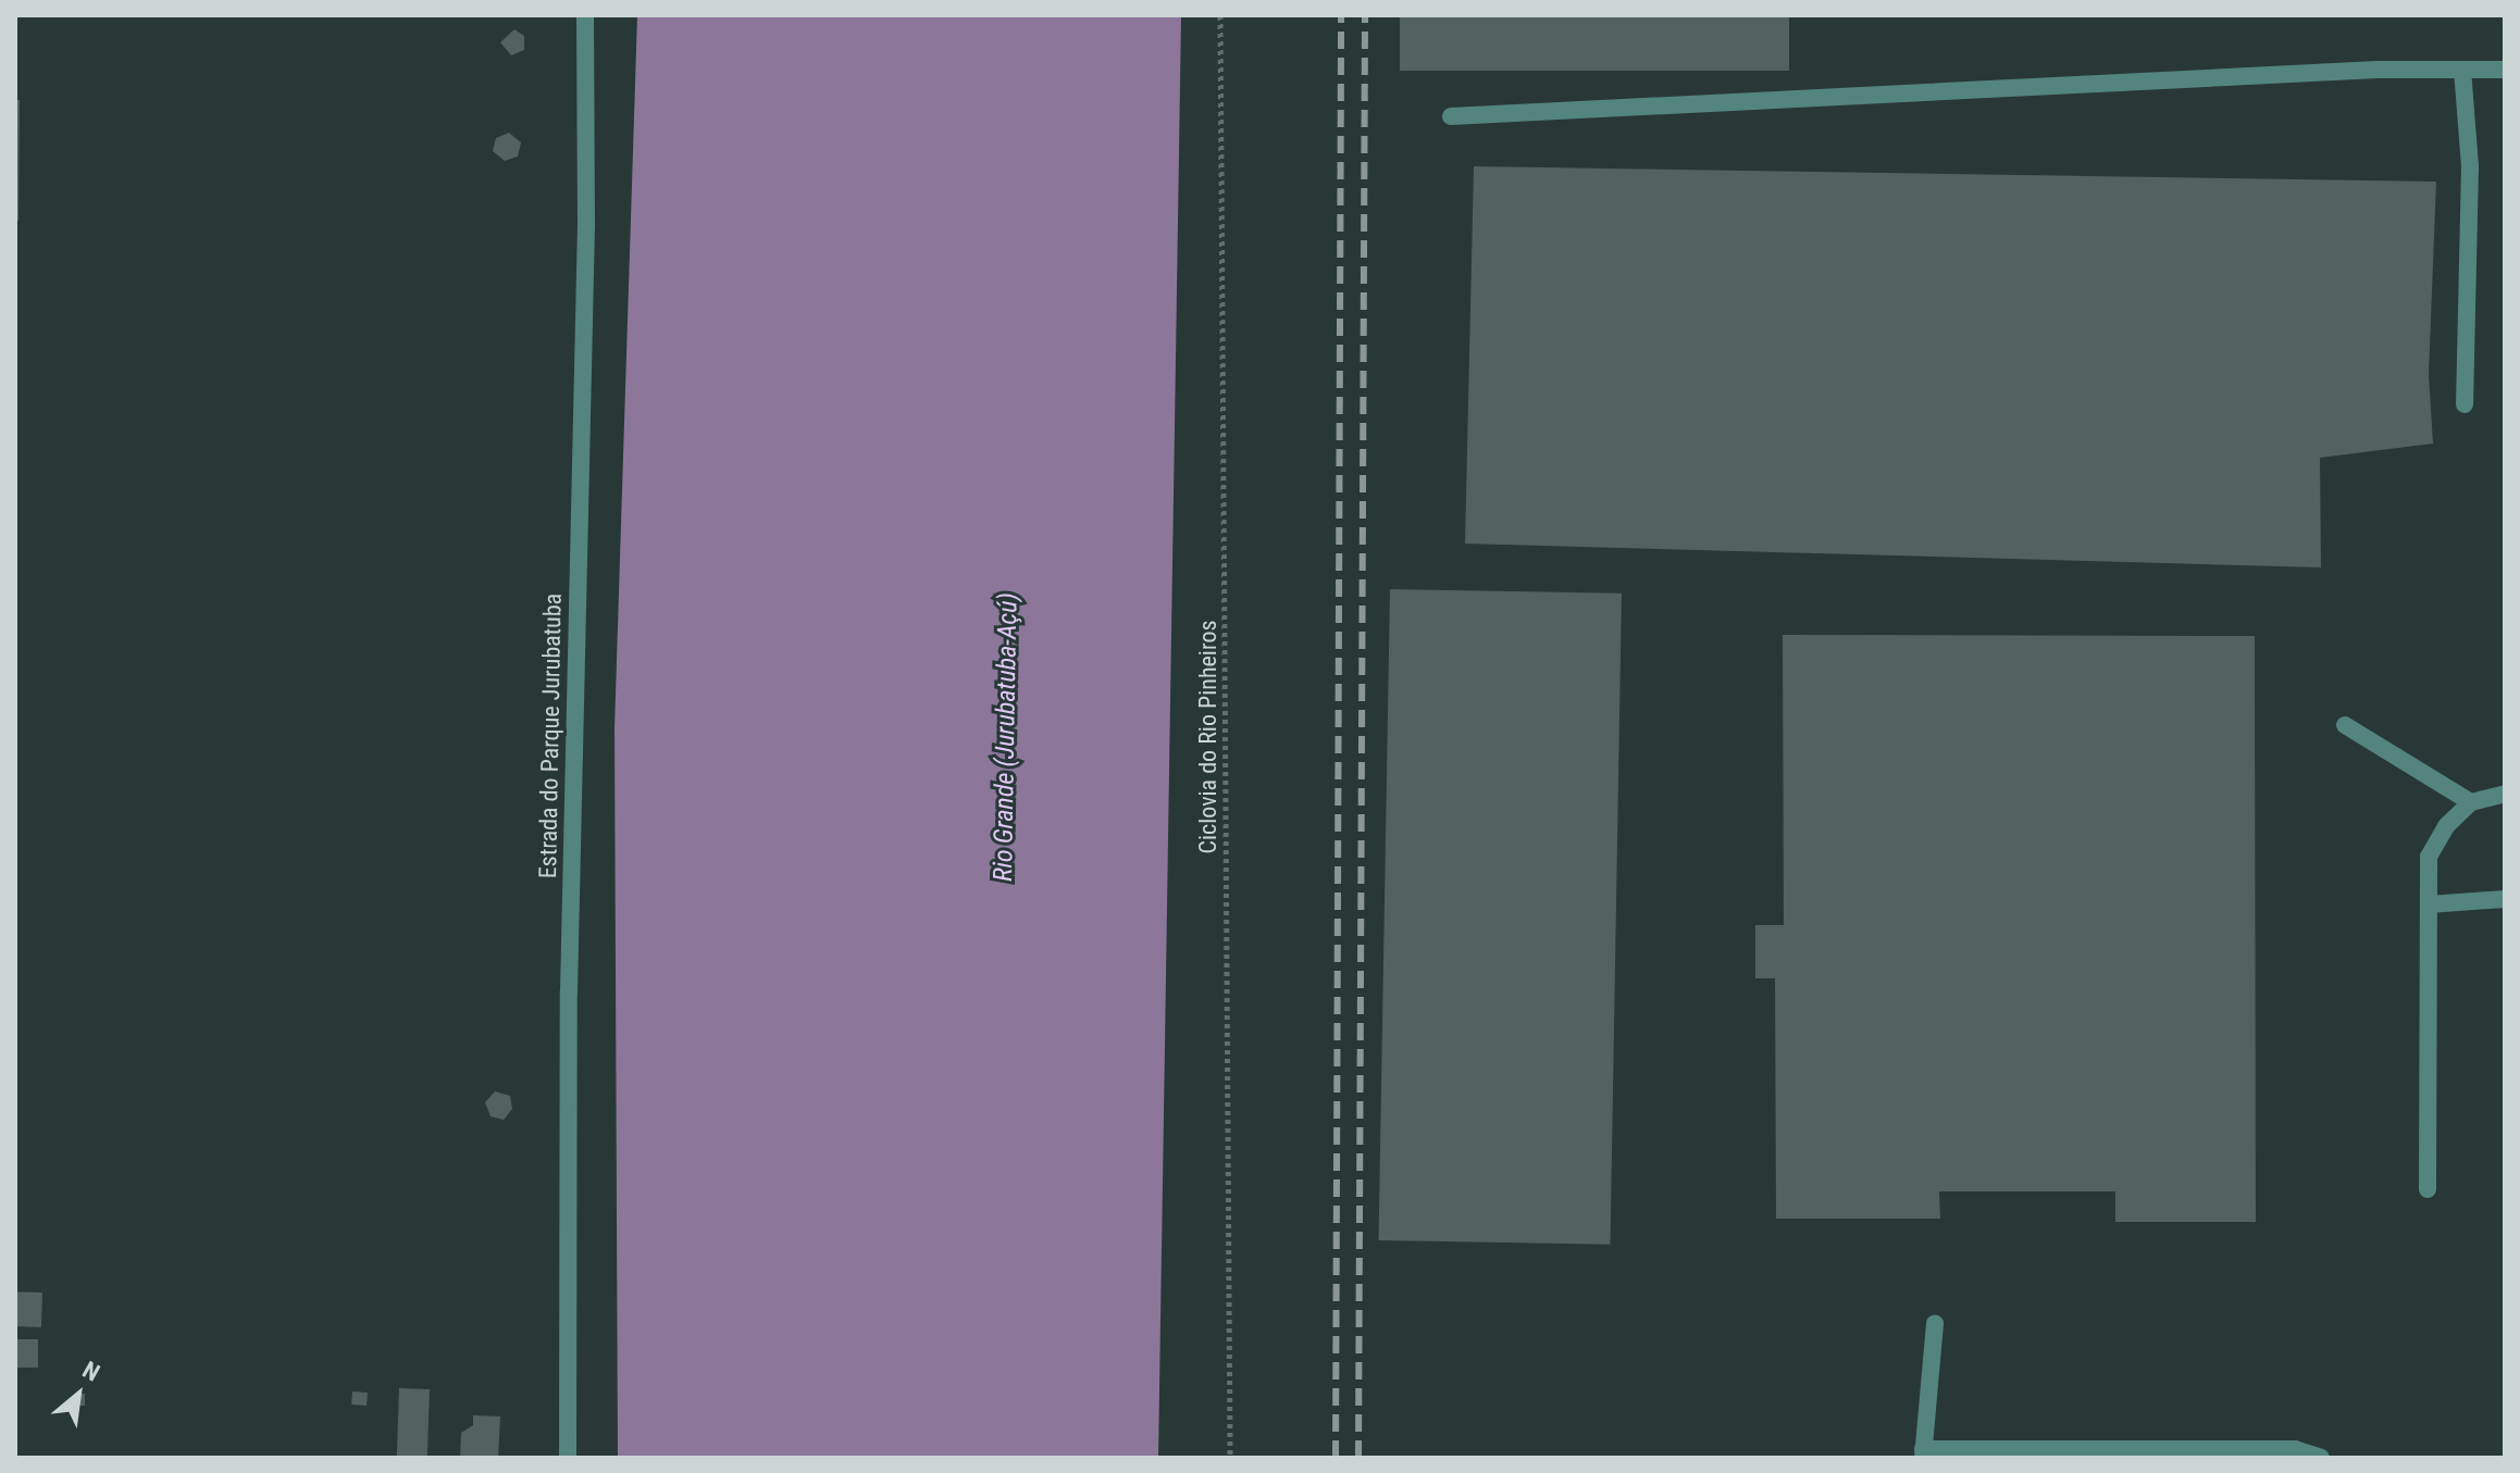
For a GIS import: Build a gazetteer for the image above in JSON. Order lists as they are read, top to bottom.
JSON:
{
  "streets": {
    "lane": ["Estrada do Parque Jurubatuba"],
    "path": ["Ciclovia do Rio Pinheiros"]
  },
  "water": ["Rio Grande (Jurubatuba-Açú)"],
  "north": "top right"
}
